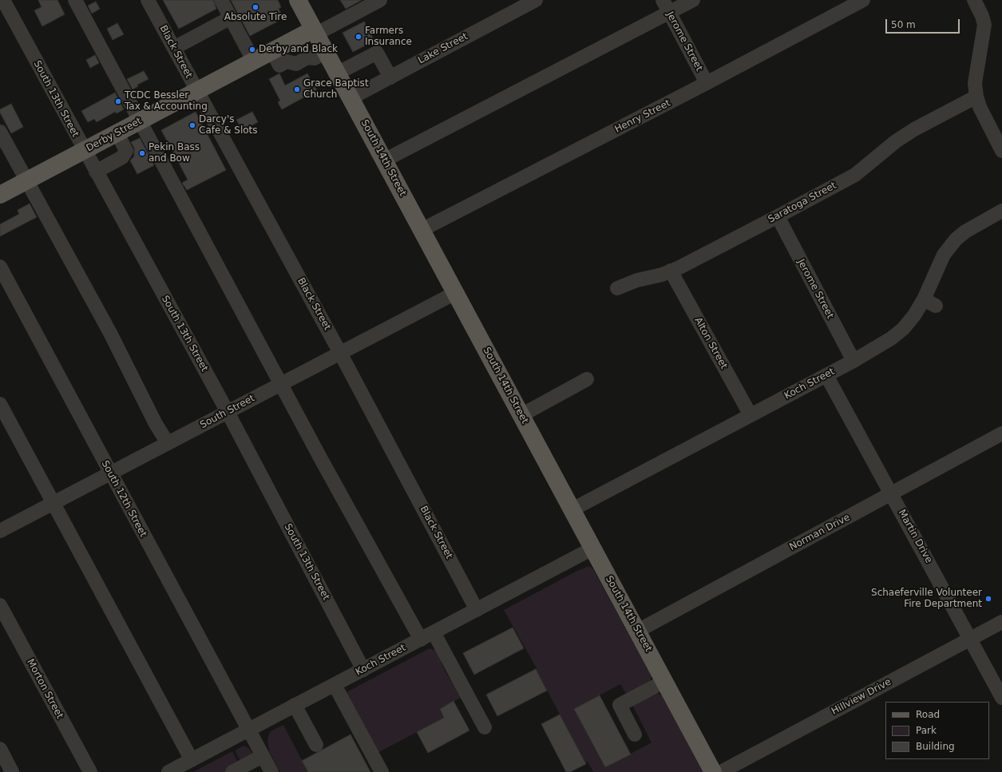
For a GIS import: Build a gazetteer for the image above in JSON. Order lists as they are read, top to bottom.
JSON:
{
  "streets": {
    "main road": ["Derby Street", "South 14th Street"],
    "street": [
      "Jerome Street",
      "Lake Street",
      "Black Street",
      "South 13th Street",
      "Henry Street",
      "Saratoga Street",
      "Alton Street",
      "Koch Street",
      "South Street",
      "South 12th Street",
      "Norman Drive",
      "Martin Drive",
      "Morton Street",
      "Hillview Drive"
    ]
  },
  "crossings": [
    ["Jerome Street", "Henry Street"],
    ["Jerome Street", "Saratoga Street"],
    ["Jerome Street", "Koch Street"],
    ["Lake Street", "South 14th Street"],
    ["Black Street", "Derby Street"],
    ["Black Street", "Koch Street"],
    ["Black Street", "South Street"],
    ["South 13th Street", "Derby Street"],
    ["South 13th Street", "Koch Street"],
    ["South 13th Street", "South Street"],
    ["Henry Street", "South 14th Street"],
    ["Derby Street", "South 14th Street"],
    ["South 14th Street", "Koch Street"],
    ["South 14th Street", "South Street"],
    ["South 14th Street", "Norman Drive"],
    ["Saratoga Street", "Alton Street"],
    ["Alton Street", "Koch Street"],
    ["Koch Street", "South 12th Street"],
    ["Koch Street", "Martin Drive"],
    ["South Street", "South 12th Street"],
    ["Norman Drive", "Martin Drive"],
    ["Martin Drive", "Hillview Drive"]
  ],
  "places": [
    "Absolute Tire",
    "Farmers Insurance",
    "Derby and Black",
    "Grace Baptist Church",
    "TCDC Bessler Tax & Accounting",
    "Darcy's Cafe & Slots",
    "Pekin Bass and Bow",
    "Schaeferville Volunteer Fire Department"
  ],
  "legend": ["Road", "Park", "Building"],
  "scale_bar": "50 m"
}
